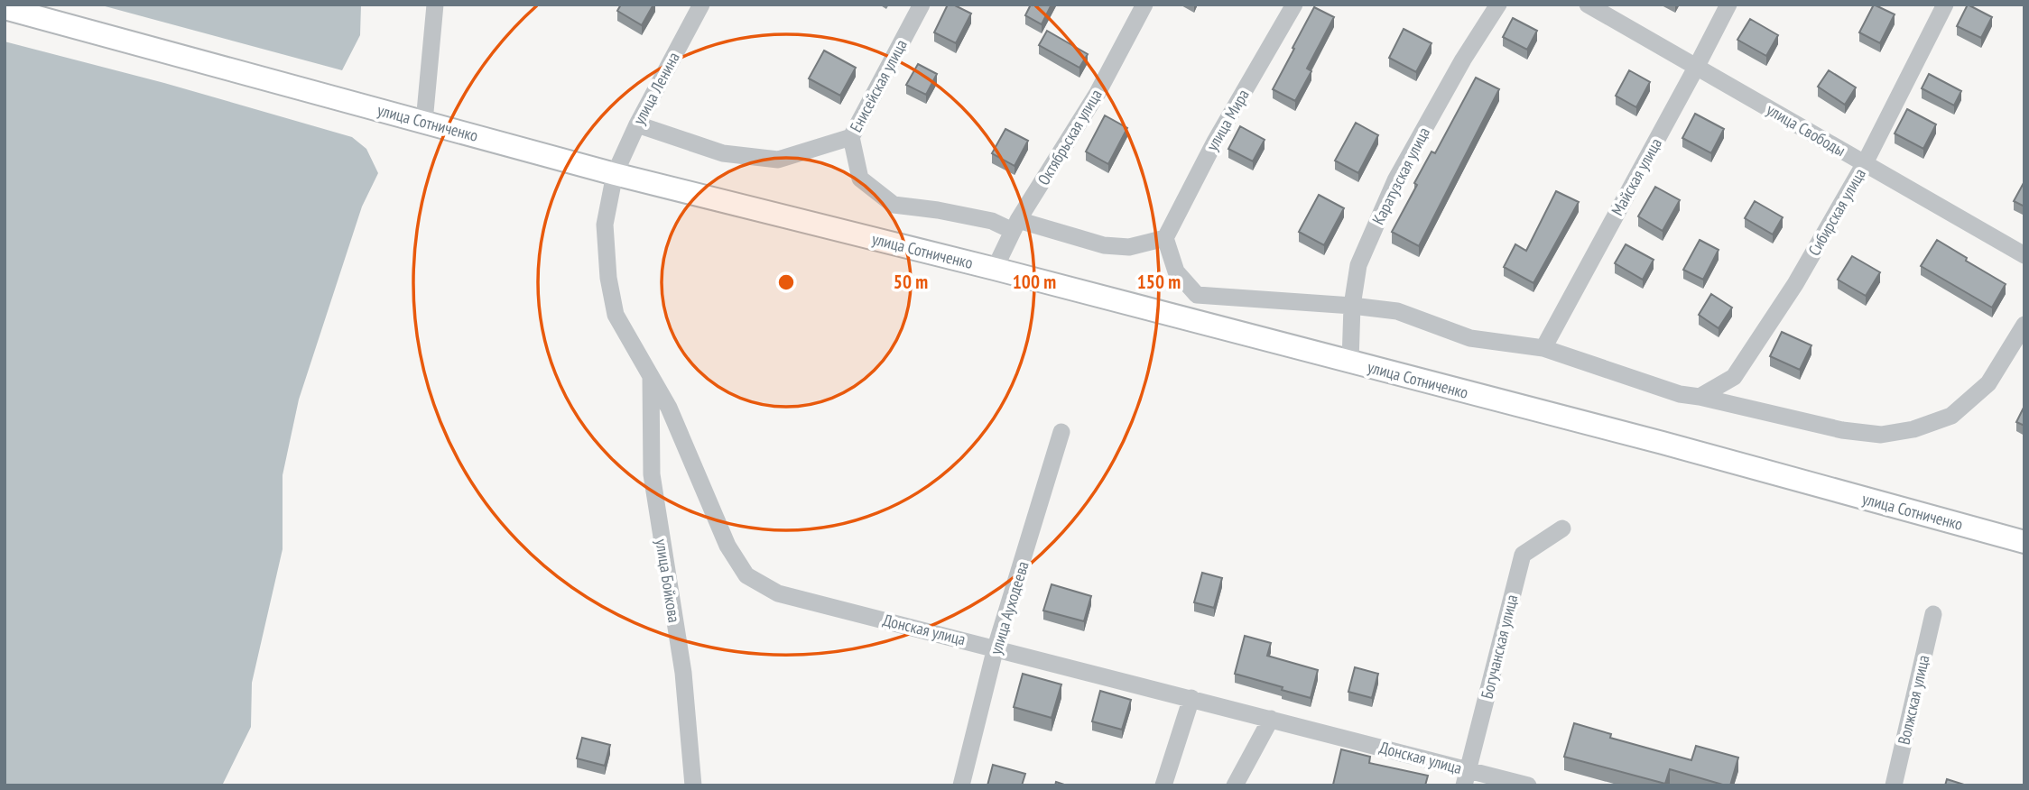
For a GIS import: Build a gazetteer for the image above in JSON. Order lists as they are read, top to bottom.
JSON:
{
  "streets": {
    "main road": ["улица Сотниченко"],
    "street": [
      "Енисейская улица",
      "улица Ленина",
      "улица Мира",
      "улица Свободы",
      "Октябрьская улица",
      "Каратузская улица",
      "Майская улица",
      "Сибирская улица",
      "улица Бойкова",
      "улица Ауходеева",
      "Донская улица",
      "Богучанская улица",
      "Волжская улица"
    ]
  },
  "crossings": [
    ["Енисейская улица", "улица Ленина"],
    ["улица Ленина", "улица Сотниченко"],
    ["улица Ленина", "Донская улица"],
    ["улица Сотниченко", "Октябрьская улица"],
    ["улица Сотниченко", "Каратузская улица"],
    ["улица Сотниченко", "Донская улица"],
    ["улица Свободы", "Майская улица"],
    ["улица Свободы", "Сибирская улица"],
    ["улица Бойкова", "Донская улица"],
    ["улица Ауходеева", "Донская улица"],
    ["Донская улица", "Богучанская улица"]
  ],
  "rings": ["50 m", "100 m", "150 m"]
}
